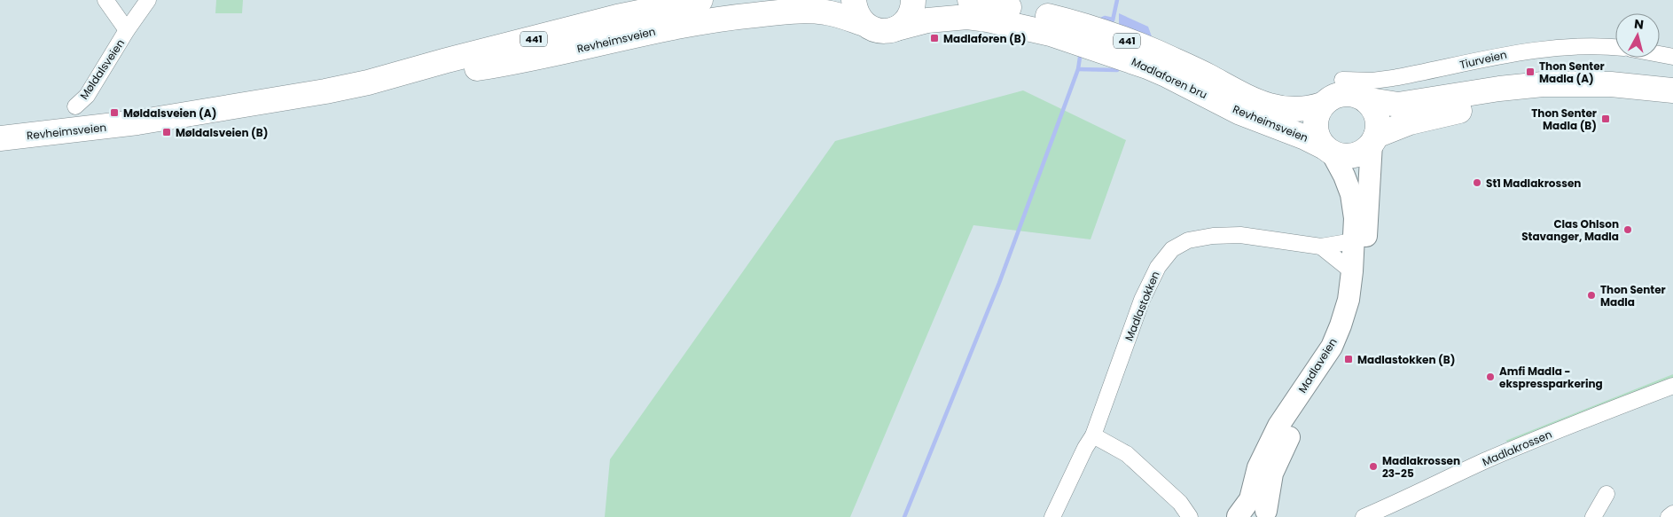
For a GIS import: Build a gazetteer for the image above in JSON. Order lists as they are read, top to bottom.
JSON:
{
  "streets": {
    "main road": [
      "441",
      "Revheimsveien",
      "Madlaforen bru",
      "Madlaveien"
    ],
    "street": [
      "Tiurveien",
      "Møldalsveien",
      "Madlastokken",
      "Madlakrossen"
    ]
  },
  "crossings": [
    ["441", "Revheimsveien"],
    ["441", "Madlaforen bru"],
    ["441", "Madlaveien"],
    ["Revheimsveien", "Madlaforen bru"],
    ["Revheimsveien", "Madlaveien"],
    ["Madlastokken", "Madlaveien"]
  ],
  "places": {
    "transit": [
      "Madlaforen (B)",
      "Thon Senter Madla (A)",
      "Møldalsveien (A)",
      "Thon Senter Madla (B)",
      "Møldalsveien (B)",
      "Madlastokken (B)"
    ],
    "other": [
      "St1 Madlakrossen",
      "Clas Ohlson Stavanger, Madla",
      "Thon Senter Madla",
      "Amfi Madla - ekspressparkering",
      "Madlakrossen 23-25"
    ]
  },
  "north": "top"
}
